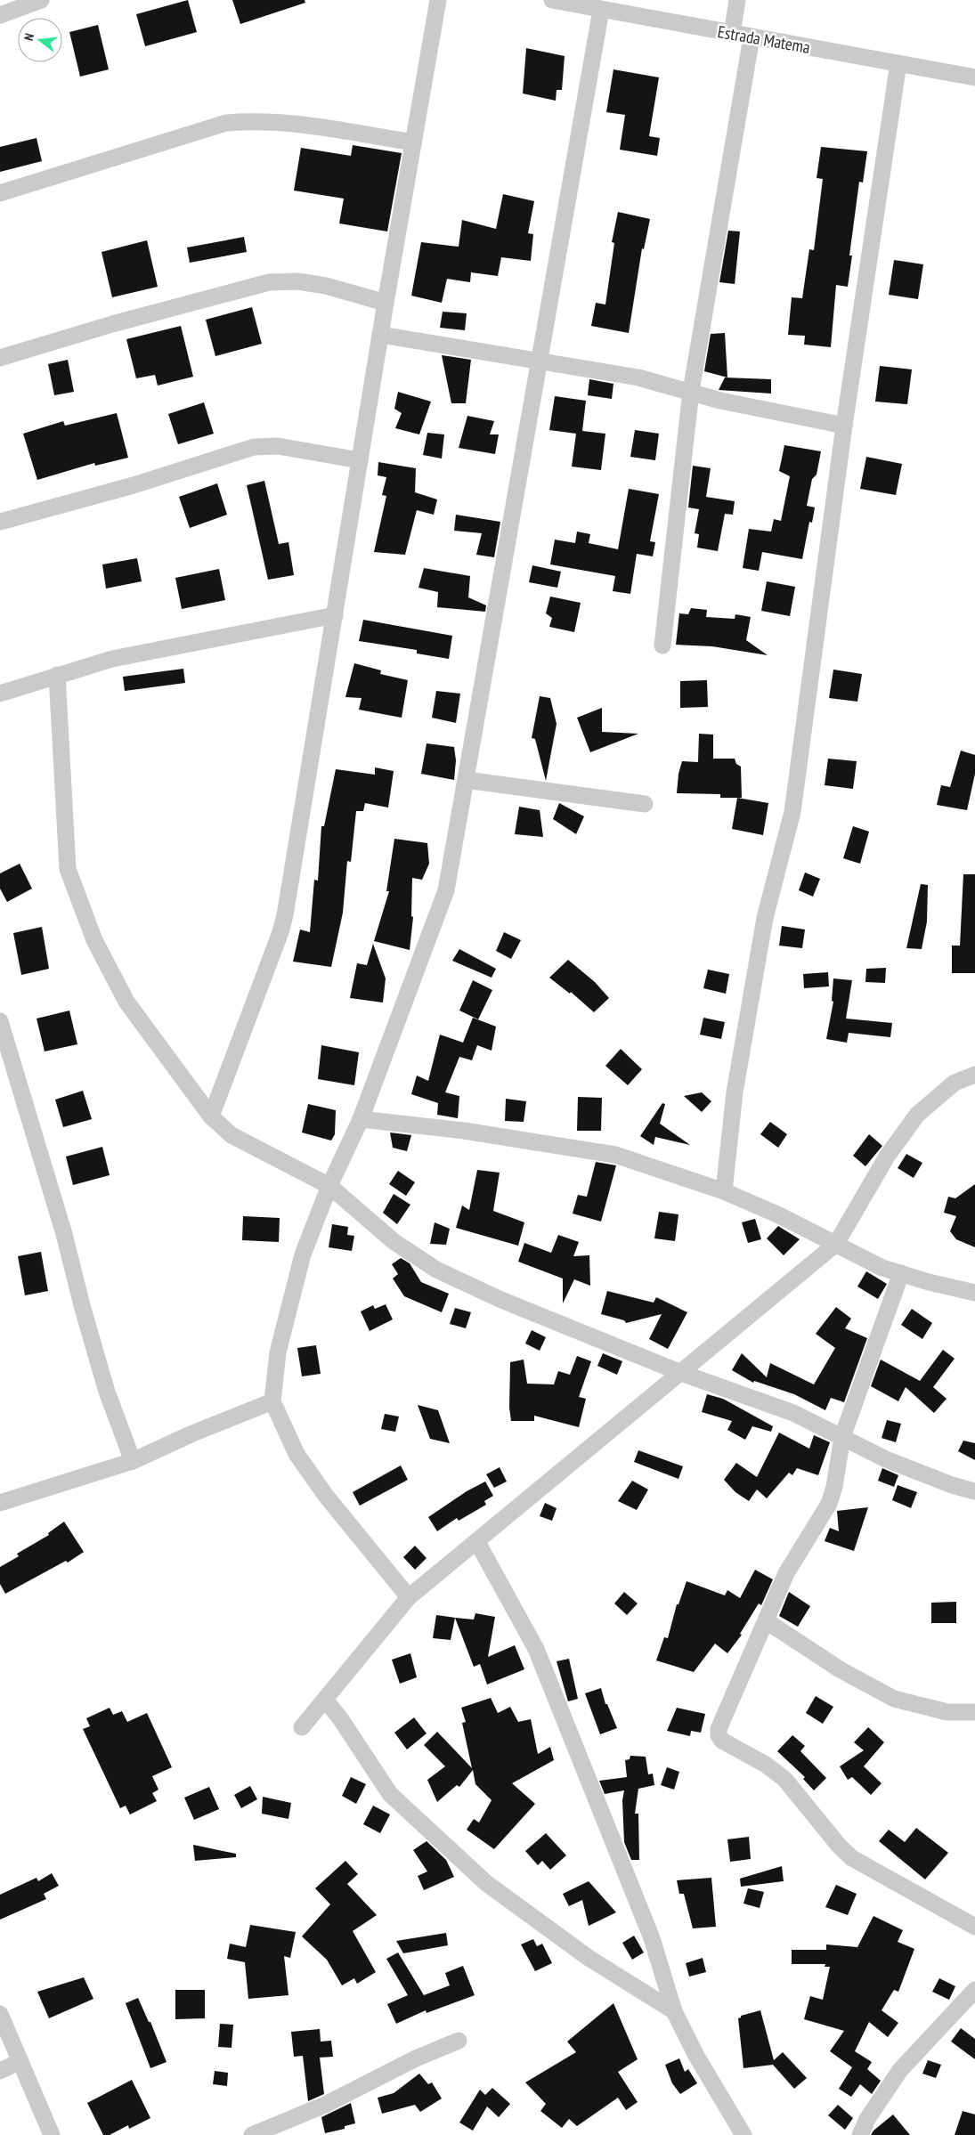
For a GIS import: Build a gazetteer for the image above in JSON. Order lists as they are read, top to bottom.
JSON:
{
  "streets": {
    "street": ["Estrada Matema"]
  },
  "north": "left"
}
